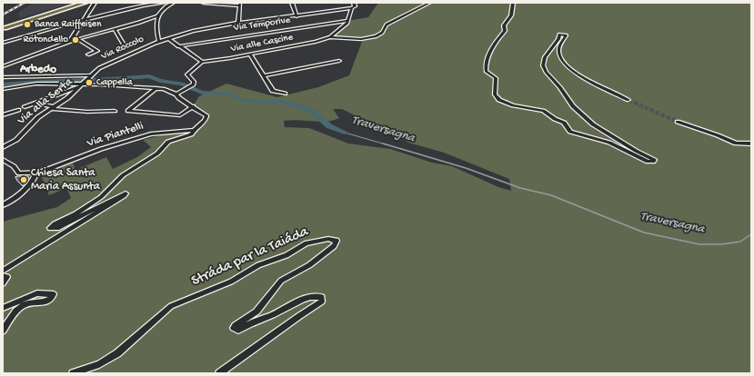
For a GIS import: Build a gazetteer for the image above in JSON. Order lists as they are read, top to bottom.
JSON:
{
  "streets": {
    "street": [
      "Via Temporive",
      "Via alle Cascine",
      "Via Roccolo",
      "Via alla Serta",
      "Via Piantelli",
      "Stráda par la Taiáda"
    ]
  },
  "crossings": [
    ["Via Temporive", "Via alle Cascine"],
    ["Via alle Cascine", "Via Roccolo"],
    ["Via Roccolo", "Via alla Serta"]
  ],
  "districts": ["Arbedo"],
  "water": ["Traversagna"],
  "places": [
    "Banca Raiffeisen",
    "Rotondello",
    "Cappella",
    "Chiesa Santa Maria Assunta"
  ]
}
